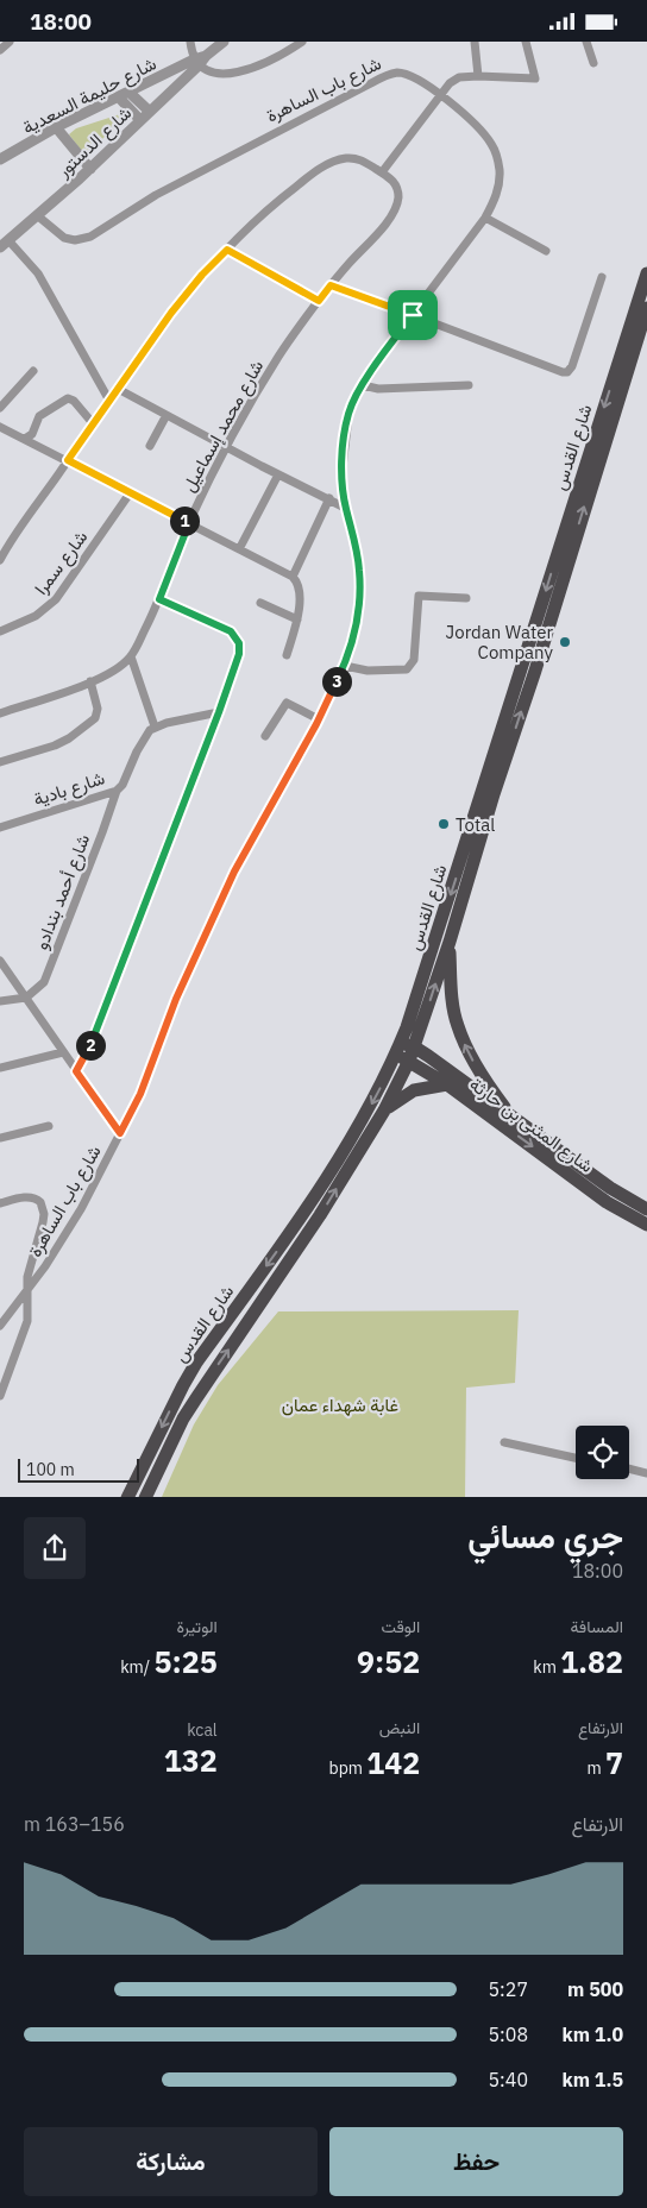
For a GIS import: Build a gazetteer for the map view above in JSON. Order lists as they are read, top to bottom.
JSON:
{
  "streets": {
    "highway": ["شارع القدس", "شارع المثنى بن حارثة"],
    "street": [
      "شارع باب الساهرة",
      "شارع حليمة السعدية",
      "شارع الدستور",
      "شارع محمد إسماعيل",
      "شارع سمرا",
      "شارع بادية",
      "شارع أحمد بندادو"
    ]
  },
  "crossings": [
    ["شارع باب الساهرة", "شارع الدستور"],
    ["شارع حليمة السعدية", "شارع الدستور"],
    ["شارع القدس", "شارع المثنى بن حارثة"],
    ["شارع بادية", "شارع أحمد بندادو"]
  ],
  "parks": ["غابة شهداء عمان"],
  "places": ["Jordan Water Company", "Total"],
  "scale_bar": "100 m",
  "page": {
    "status": "18:00",
    "pins": ["1", "3", "2"],
    "scale": "100 m",
    "heading": ["جري مسائي", "18:00"],
    "stats": [
      ["المسافة", "1.82 km"],
      ["الوقت", "9:52"],
      ["الوتيرة", "5:25 /km"],
      ["الارتفاع", "7 m"],
      ["النبض", "142 bpm"],
      ["kcal", "132"]
    ],
    "chart": ["الارتفاع", "156–163 m"],
    "list": [
      {
        "name": "500 m",
        "note": "5:27"
      },
      {
        "name": "1.0 km",
        "note": "5:08"
      },
      {
        "name": "1.5 km",
        "note": "5:40"
      }
    ],
    "buttons": ["حفظ", "مشاركة"]
  }
}
